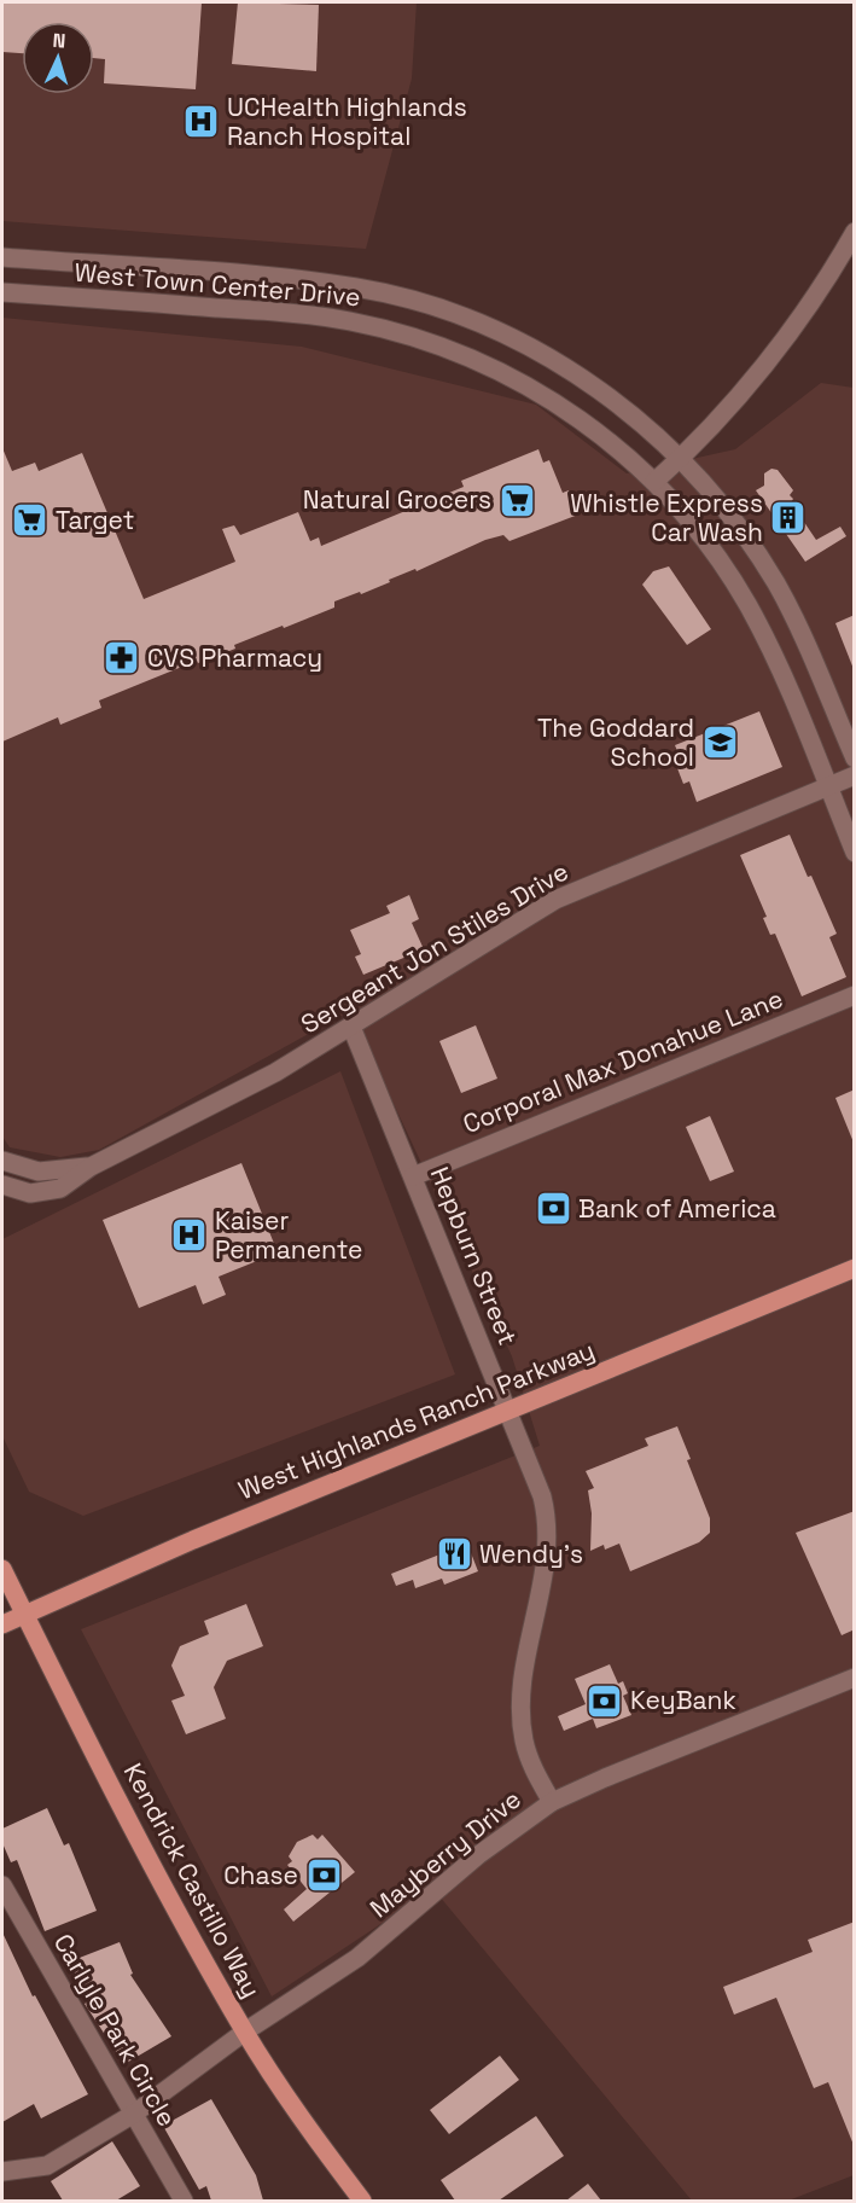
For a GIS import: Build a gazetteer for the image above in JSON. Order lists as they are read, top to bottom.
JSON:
{
  "streets": {
    "main road": ["West Highlands Ranch Parkway", "Kendrick Castillo Way"],
    "street": [
      "West Town Center Drive",
      "Sergeant Jon Stiles Drive",
      "Corporal Max Donahue Lane",
      "Hepburn Street",
      "Mayberry Drive",
      "Carlyle Park Circle"
    ]
  },
  "crossings": [
    ["West Town Center Drive", "Sergeant Jon Stiles Drive"],
    ["Sergeant Jon Stiles Drive", "Hepburn Street"],
    ["Corporal Max Donahue Lane", "Hepburn Street"],
    ["Hepburn Street", "West Highlands Ranch Parkway"],
    ["Hepburn Street", "Mayberry Drive"],
    ["West Highlands Ranch Parkway", "Kendrick Castillo Way"],
    ["Mayberry Drive", "Kendrick Castillo Way"],
    ["Mayberry Drive", "Carlyle Park Circle"]
  ],
  "places": {
    "hospital": ["UCHealth Highlands Ranch Hospital", "Kaiser Permanente"],
    "supermarket": ["Natural Grocers", "Target"],
    "building": ["Whistle Express Car Wash"],
    "pharmacy": ["CVS Pharmacy"],
    "school or university": ["The Goddard School"],
    "bank": ["Bank of America", "KeyBank", "Chase"],
    "restaurant": ["Wendy's"]
  },
  "north": "top"
}
